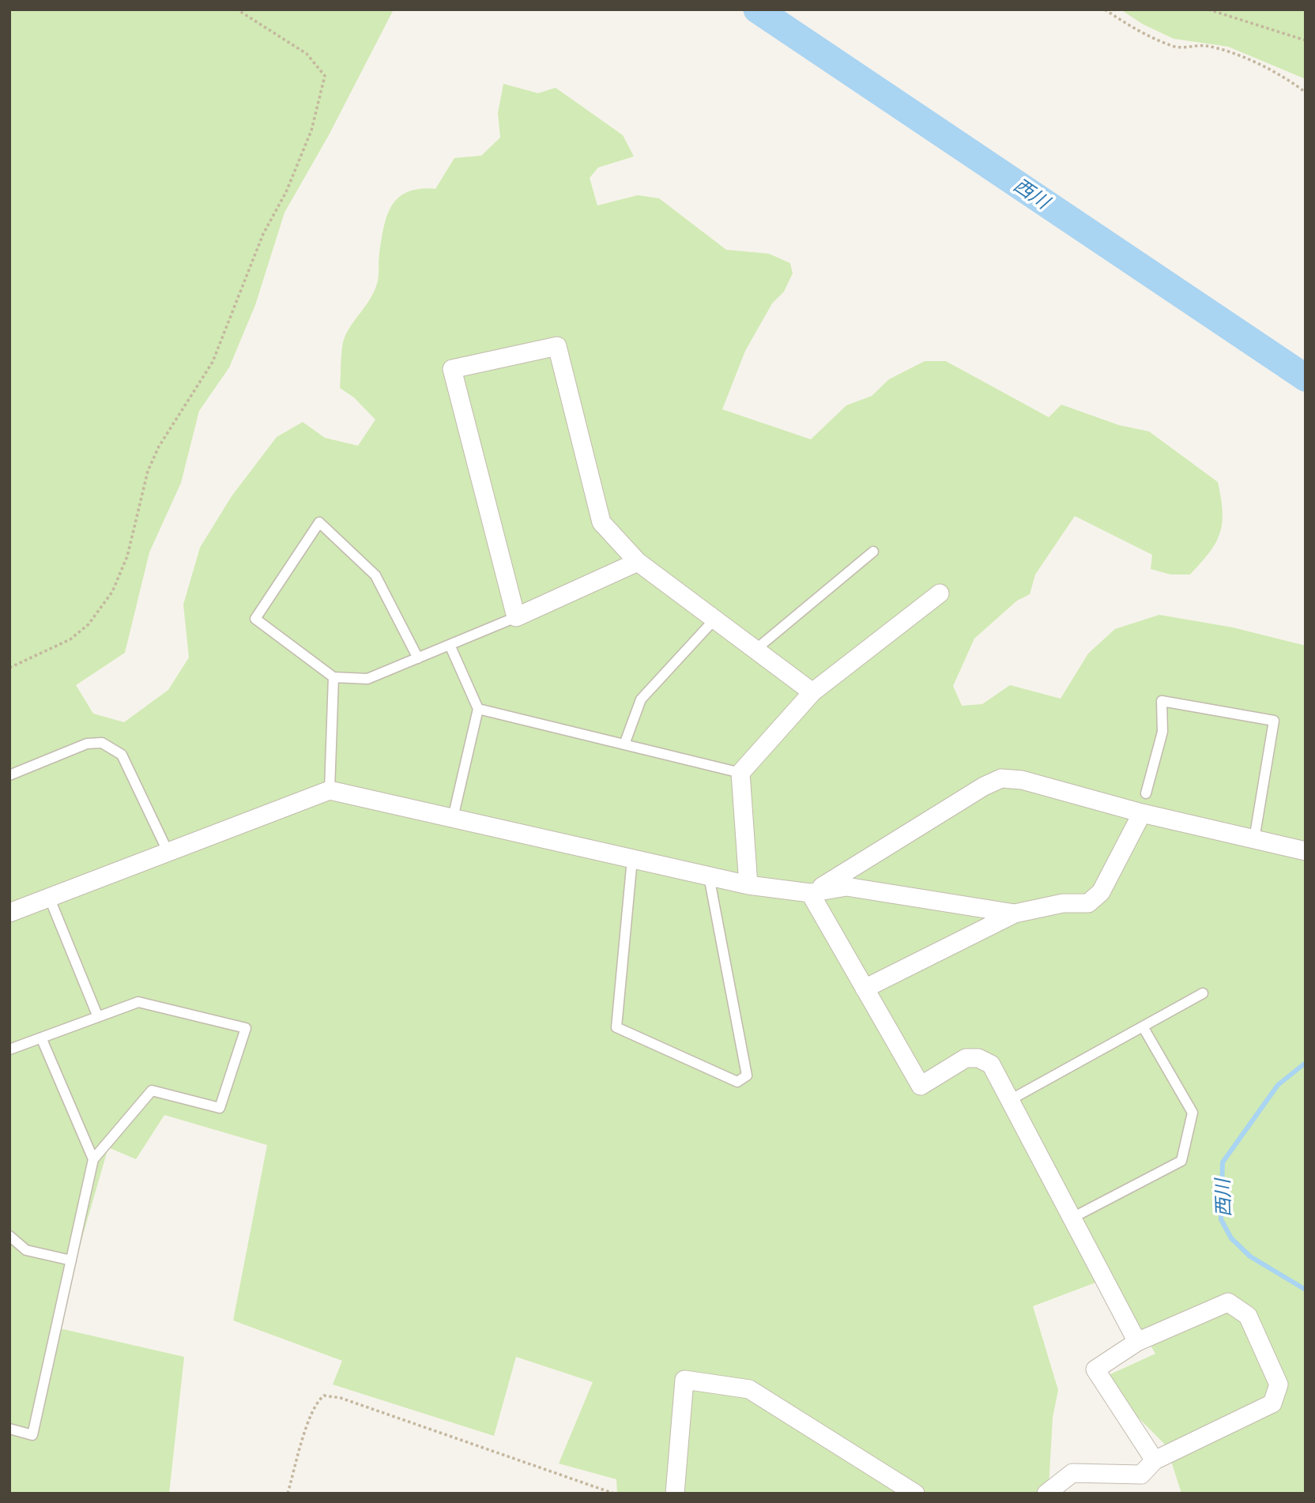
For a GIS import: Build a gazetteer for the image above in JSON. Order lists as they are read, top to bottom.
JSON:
{
  "water": ["西川"]
}
